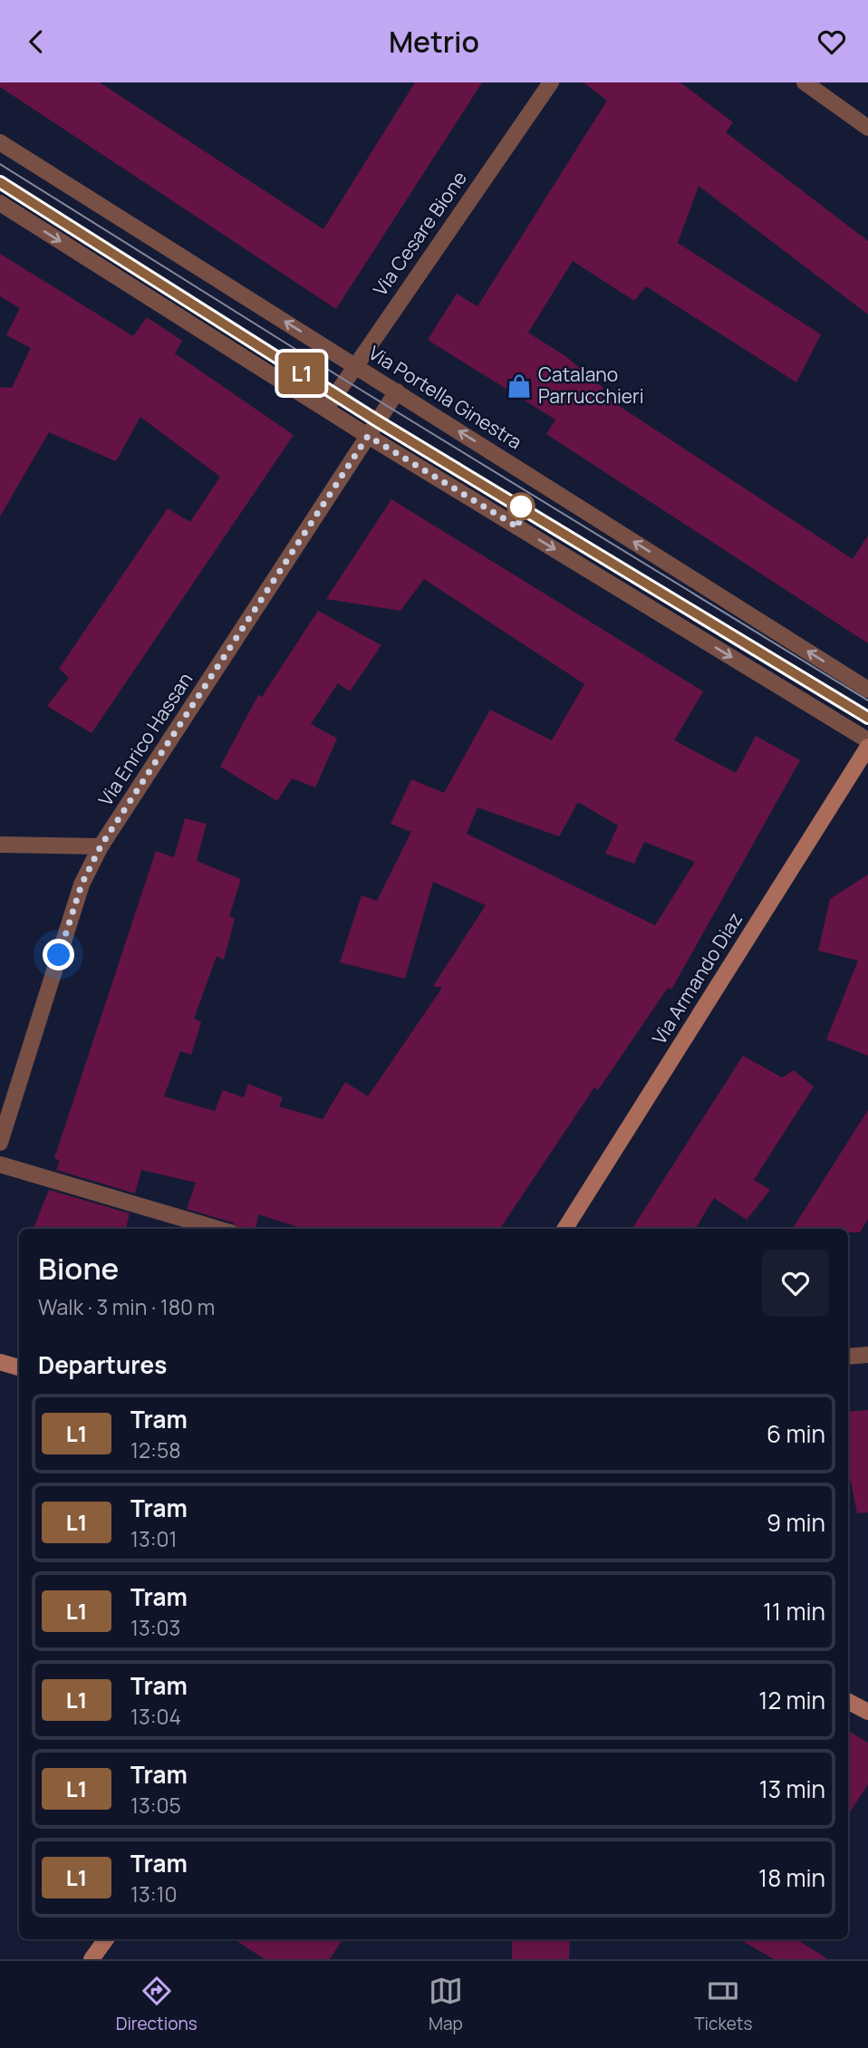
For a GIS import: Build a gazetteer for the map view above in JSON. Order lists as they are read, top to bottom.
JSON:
{
  "streets": {
    "street": [
      "Via Cesare Bione",
      "Via Portella Ginestra",
      "Via Enrico Hassan",
      "Via Armando Diaz"
    ]
  },
  "crossings": [
    ["Via Cesare Bione", "Via Portella Ginestra"],
    ["Via Portella Ginestra", "Via Enrico Hassan"]
  ],
  "places": {
    "shop": ["Catalano Parrucchieri"]
  },
  "lines": ["tram line L1"],
  "page": {
    "header": "Metrio",
    "on_map": "L1",
    "heading": [
      ["Bione", "Walk · 3 min · 180 m"],
      "Departures"
    ],
    "list": [
      {
        "mark": "L1",
        "name": "Tram",
        "note": "12:58",
        "value": "6 min"
      },
      {
        "mark": "L1",
        "name": "Tram",
        "note": "13:01",
        "value": "9 min"
      },
      {
        "mark": "L1",
        "name": "Tram",
        "note": "13:03",
        "value": "11 min"
      },
      {
        "mark": "L1",
        "name": "Tram",
        "note": "13:04",
        "value": "12 min"
      },
      {
        "mark": "L1",
        "name": "Tram",
        "note": "13:05",
        "value": "13 min"
      },
      {
        "mark": "L1",
        "name": "Tram",
        "note": "13:10",
        "value": "18 min"
      }
    ],
    "tabs": ["Directions", "Map", "Tickets"]
  }
}
